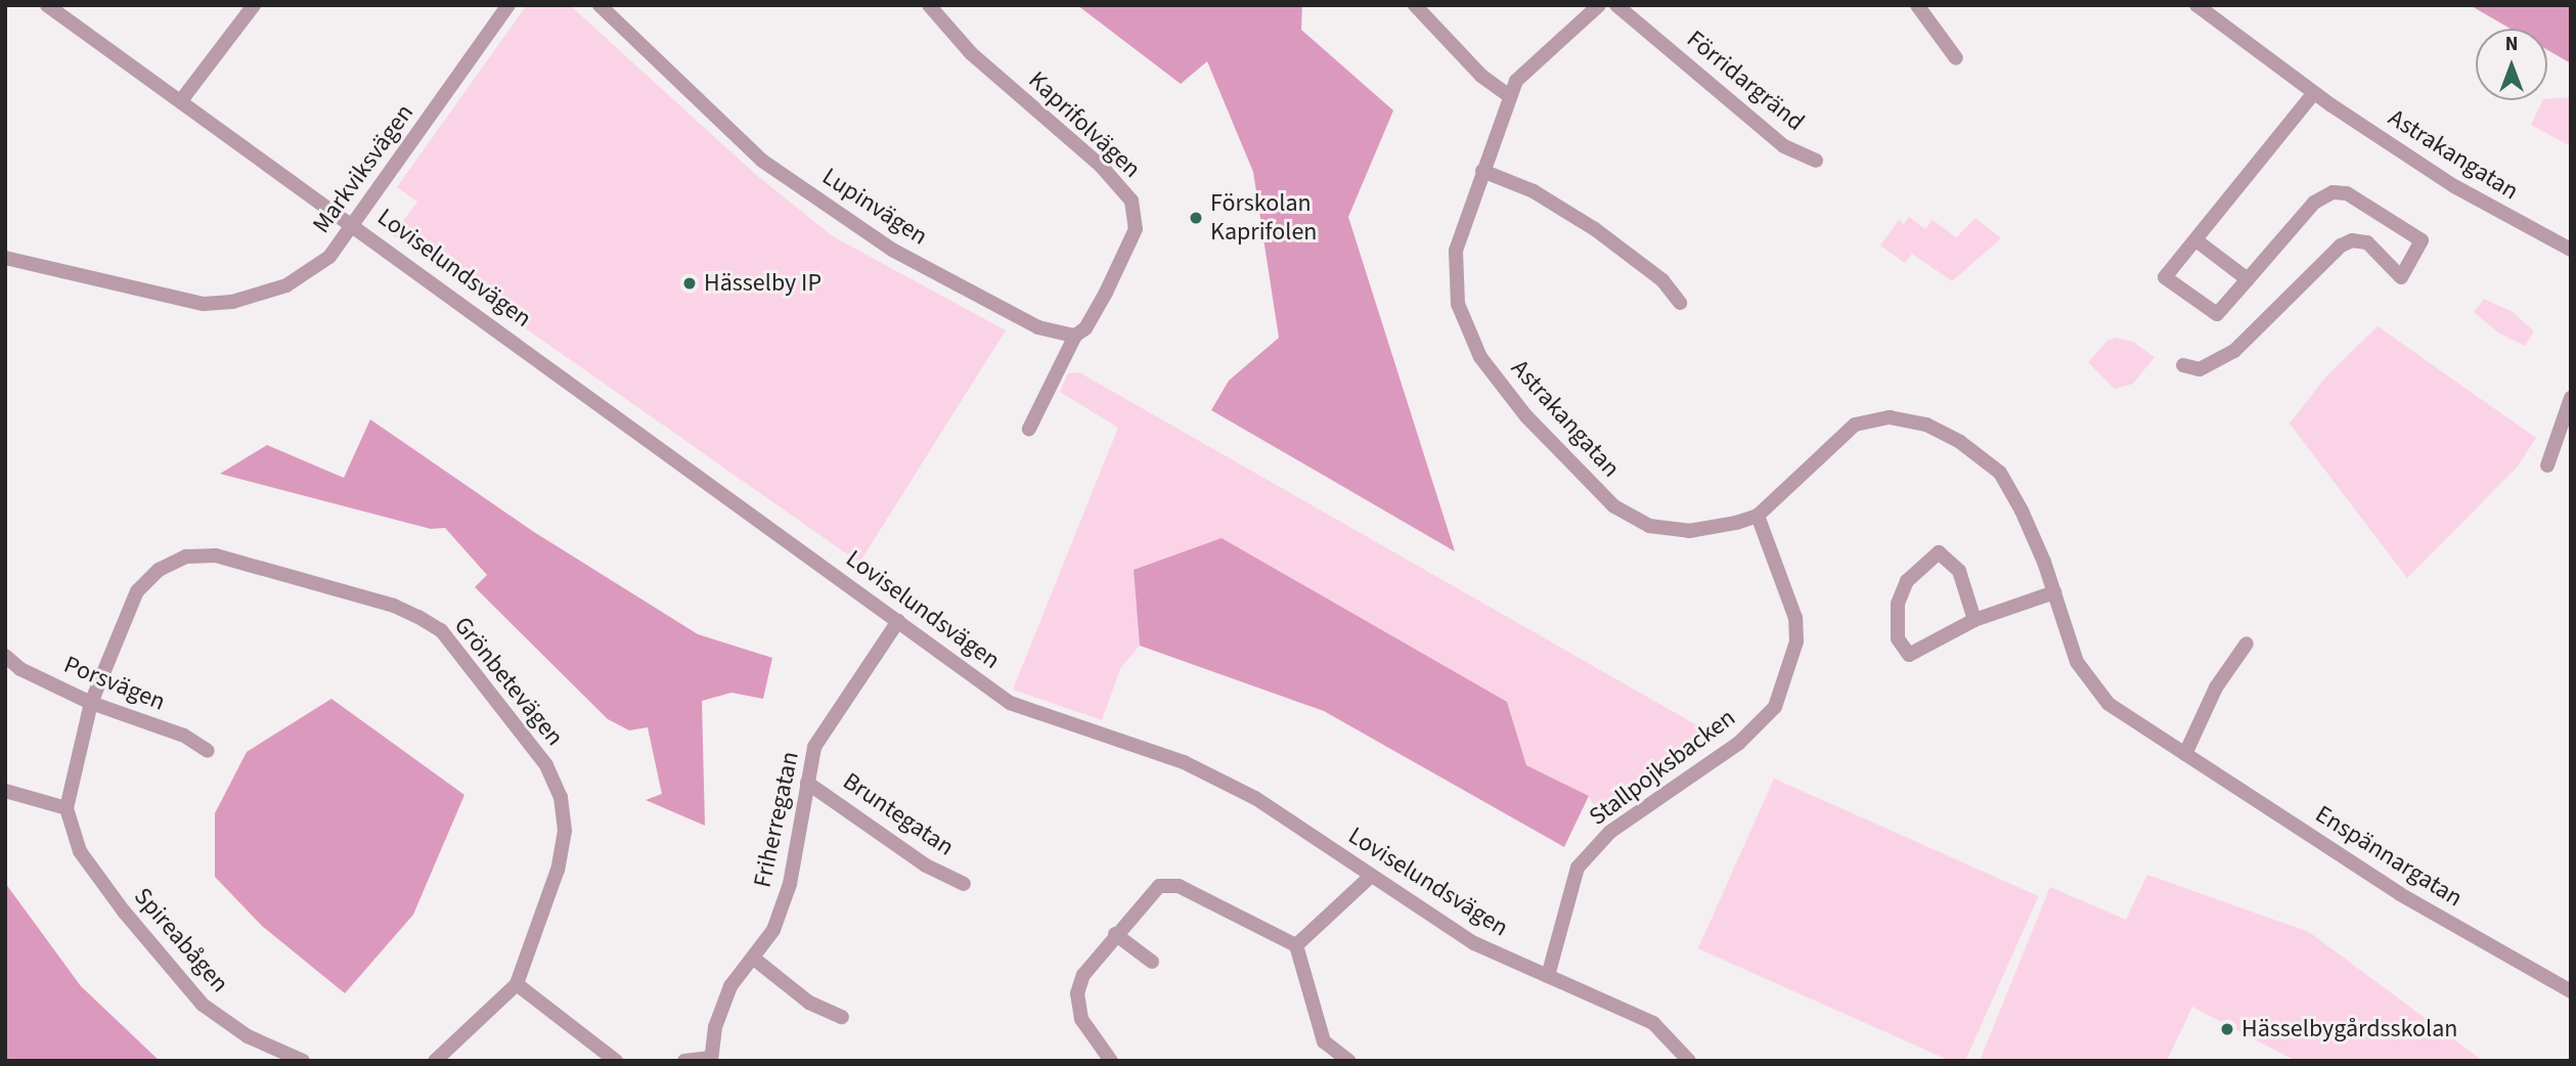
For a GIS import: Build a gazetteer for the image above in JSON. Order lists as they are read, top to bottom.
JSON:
{
  "streets": {
    "street": [
      "Förridargränd",
      "Kaprifolvägen",
      "Astrakangatan",
      "Markviksvägen",
      "Lupinvägen",
      "Loviselundsvägen",
      "Grönbetevägen",
      "Porsvägen",
      "Stallpojksbacken",
      "Bruntegatan",
      "Friherregatan",
      "Enspännargatan",
      "Spireabågen"
    ]
  },
  "crossings": [
    ["Kaprifolvägen", "Lupinvägen"],
    ["Astrakangatan", "Stallpojksbacken"],
    ["Astrakangatan", "Enspännargatan"],
    ["Markviksvägen", "Loviselundsvägen"],
    ["Loviselundsvägen", "Stallpojksbacken"],
    ["Loviselundsvägen", "Friherregatan"],
    ["Grönbetevägen", "Porsvägen"],
    ["Stallpojksbacken", "Enspännargatan"],
    ["Bruntegatan", "Friherregatan"]
  ],
  "places": ["Förskolan Kaprifolen", "Hässelby IP", "Hässelbygårdsskolan"],
  "north": "top"
}
